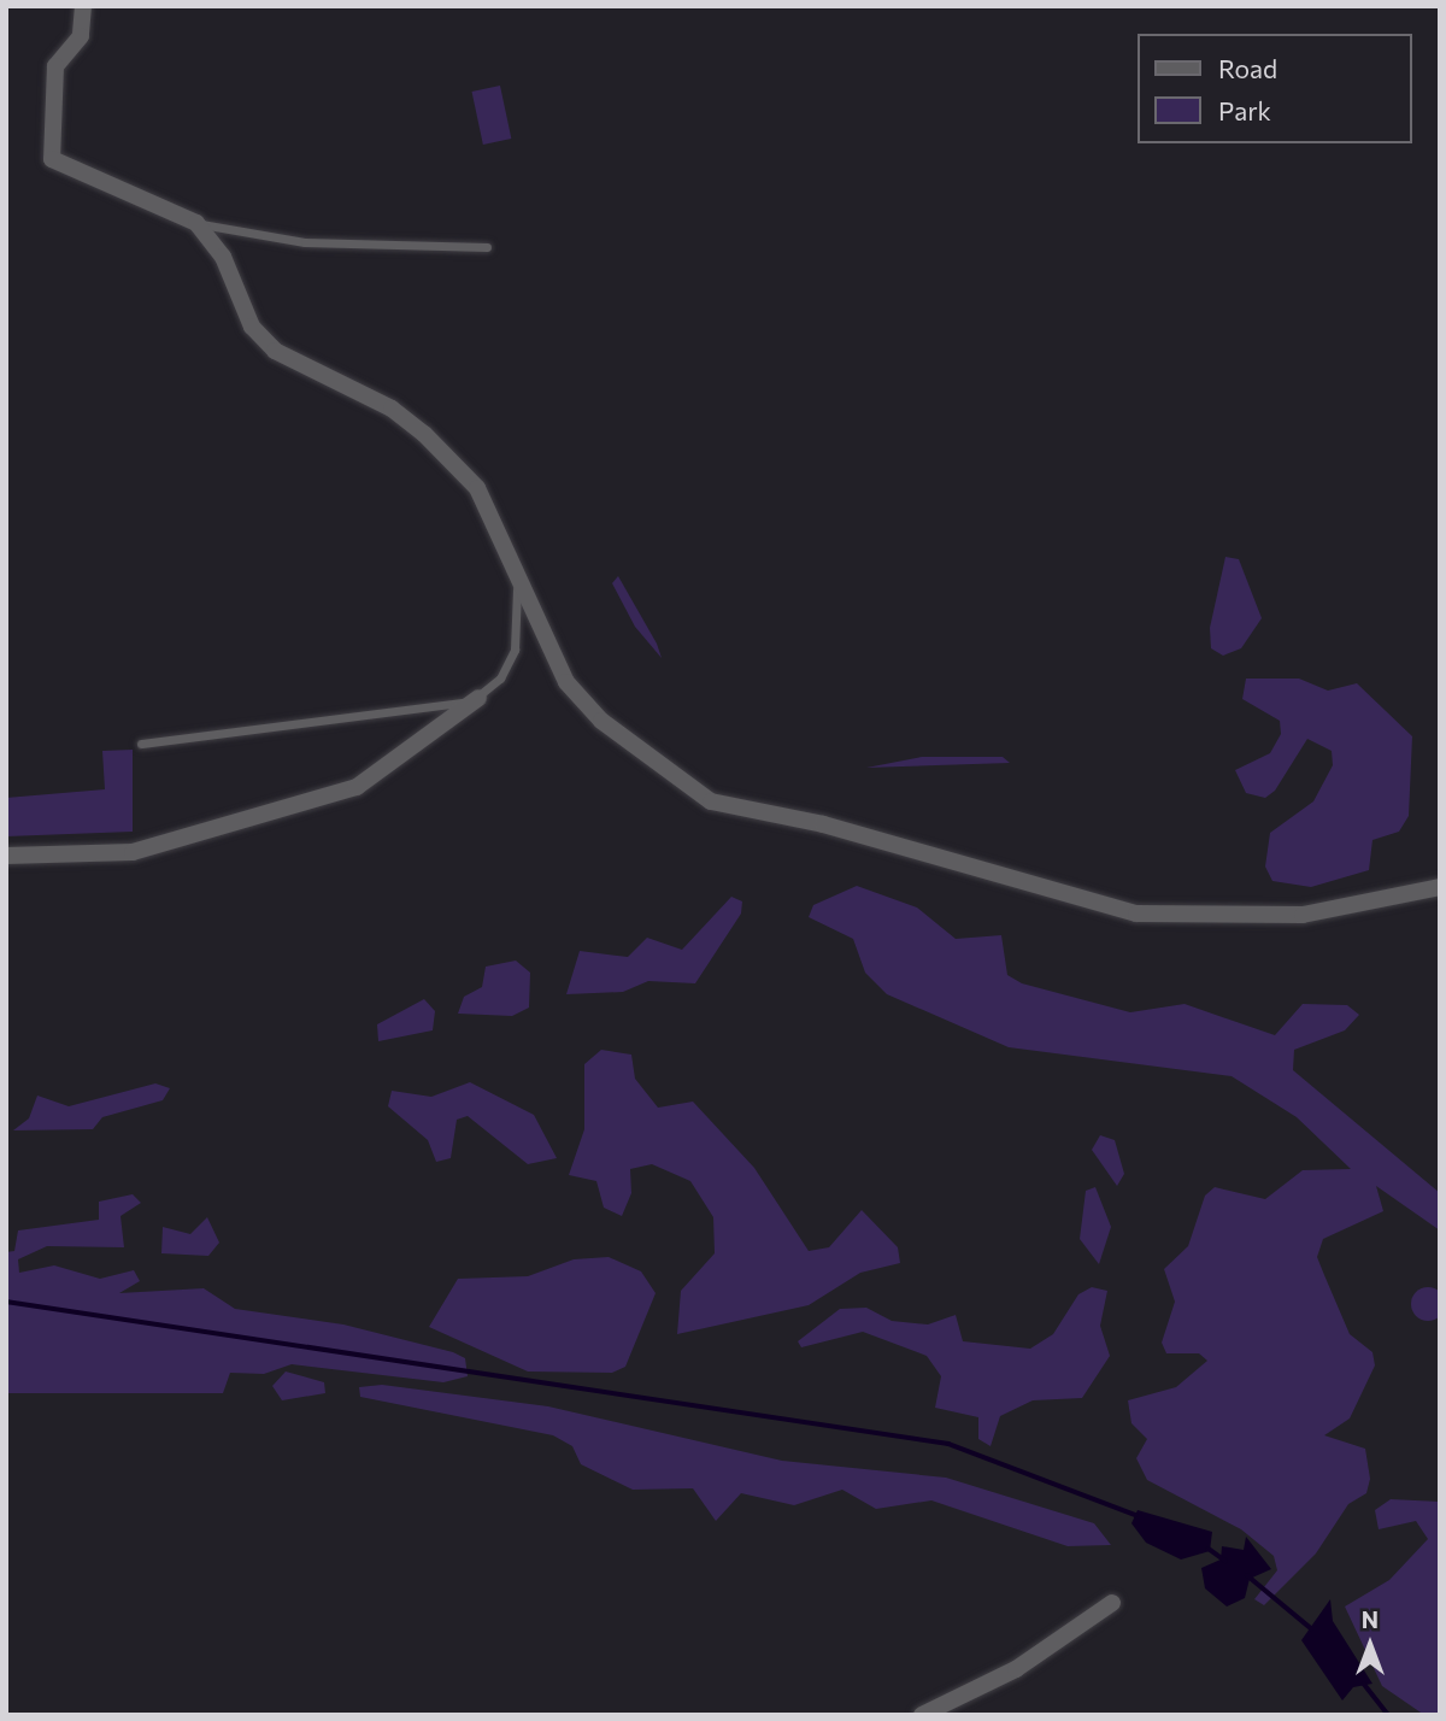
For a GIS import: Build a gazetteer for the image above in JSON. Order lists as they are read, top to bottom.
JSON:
{
  "legend": ["Road", "Park"],
  "north": "top"
}
